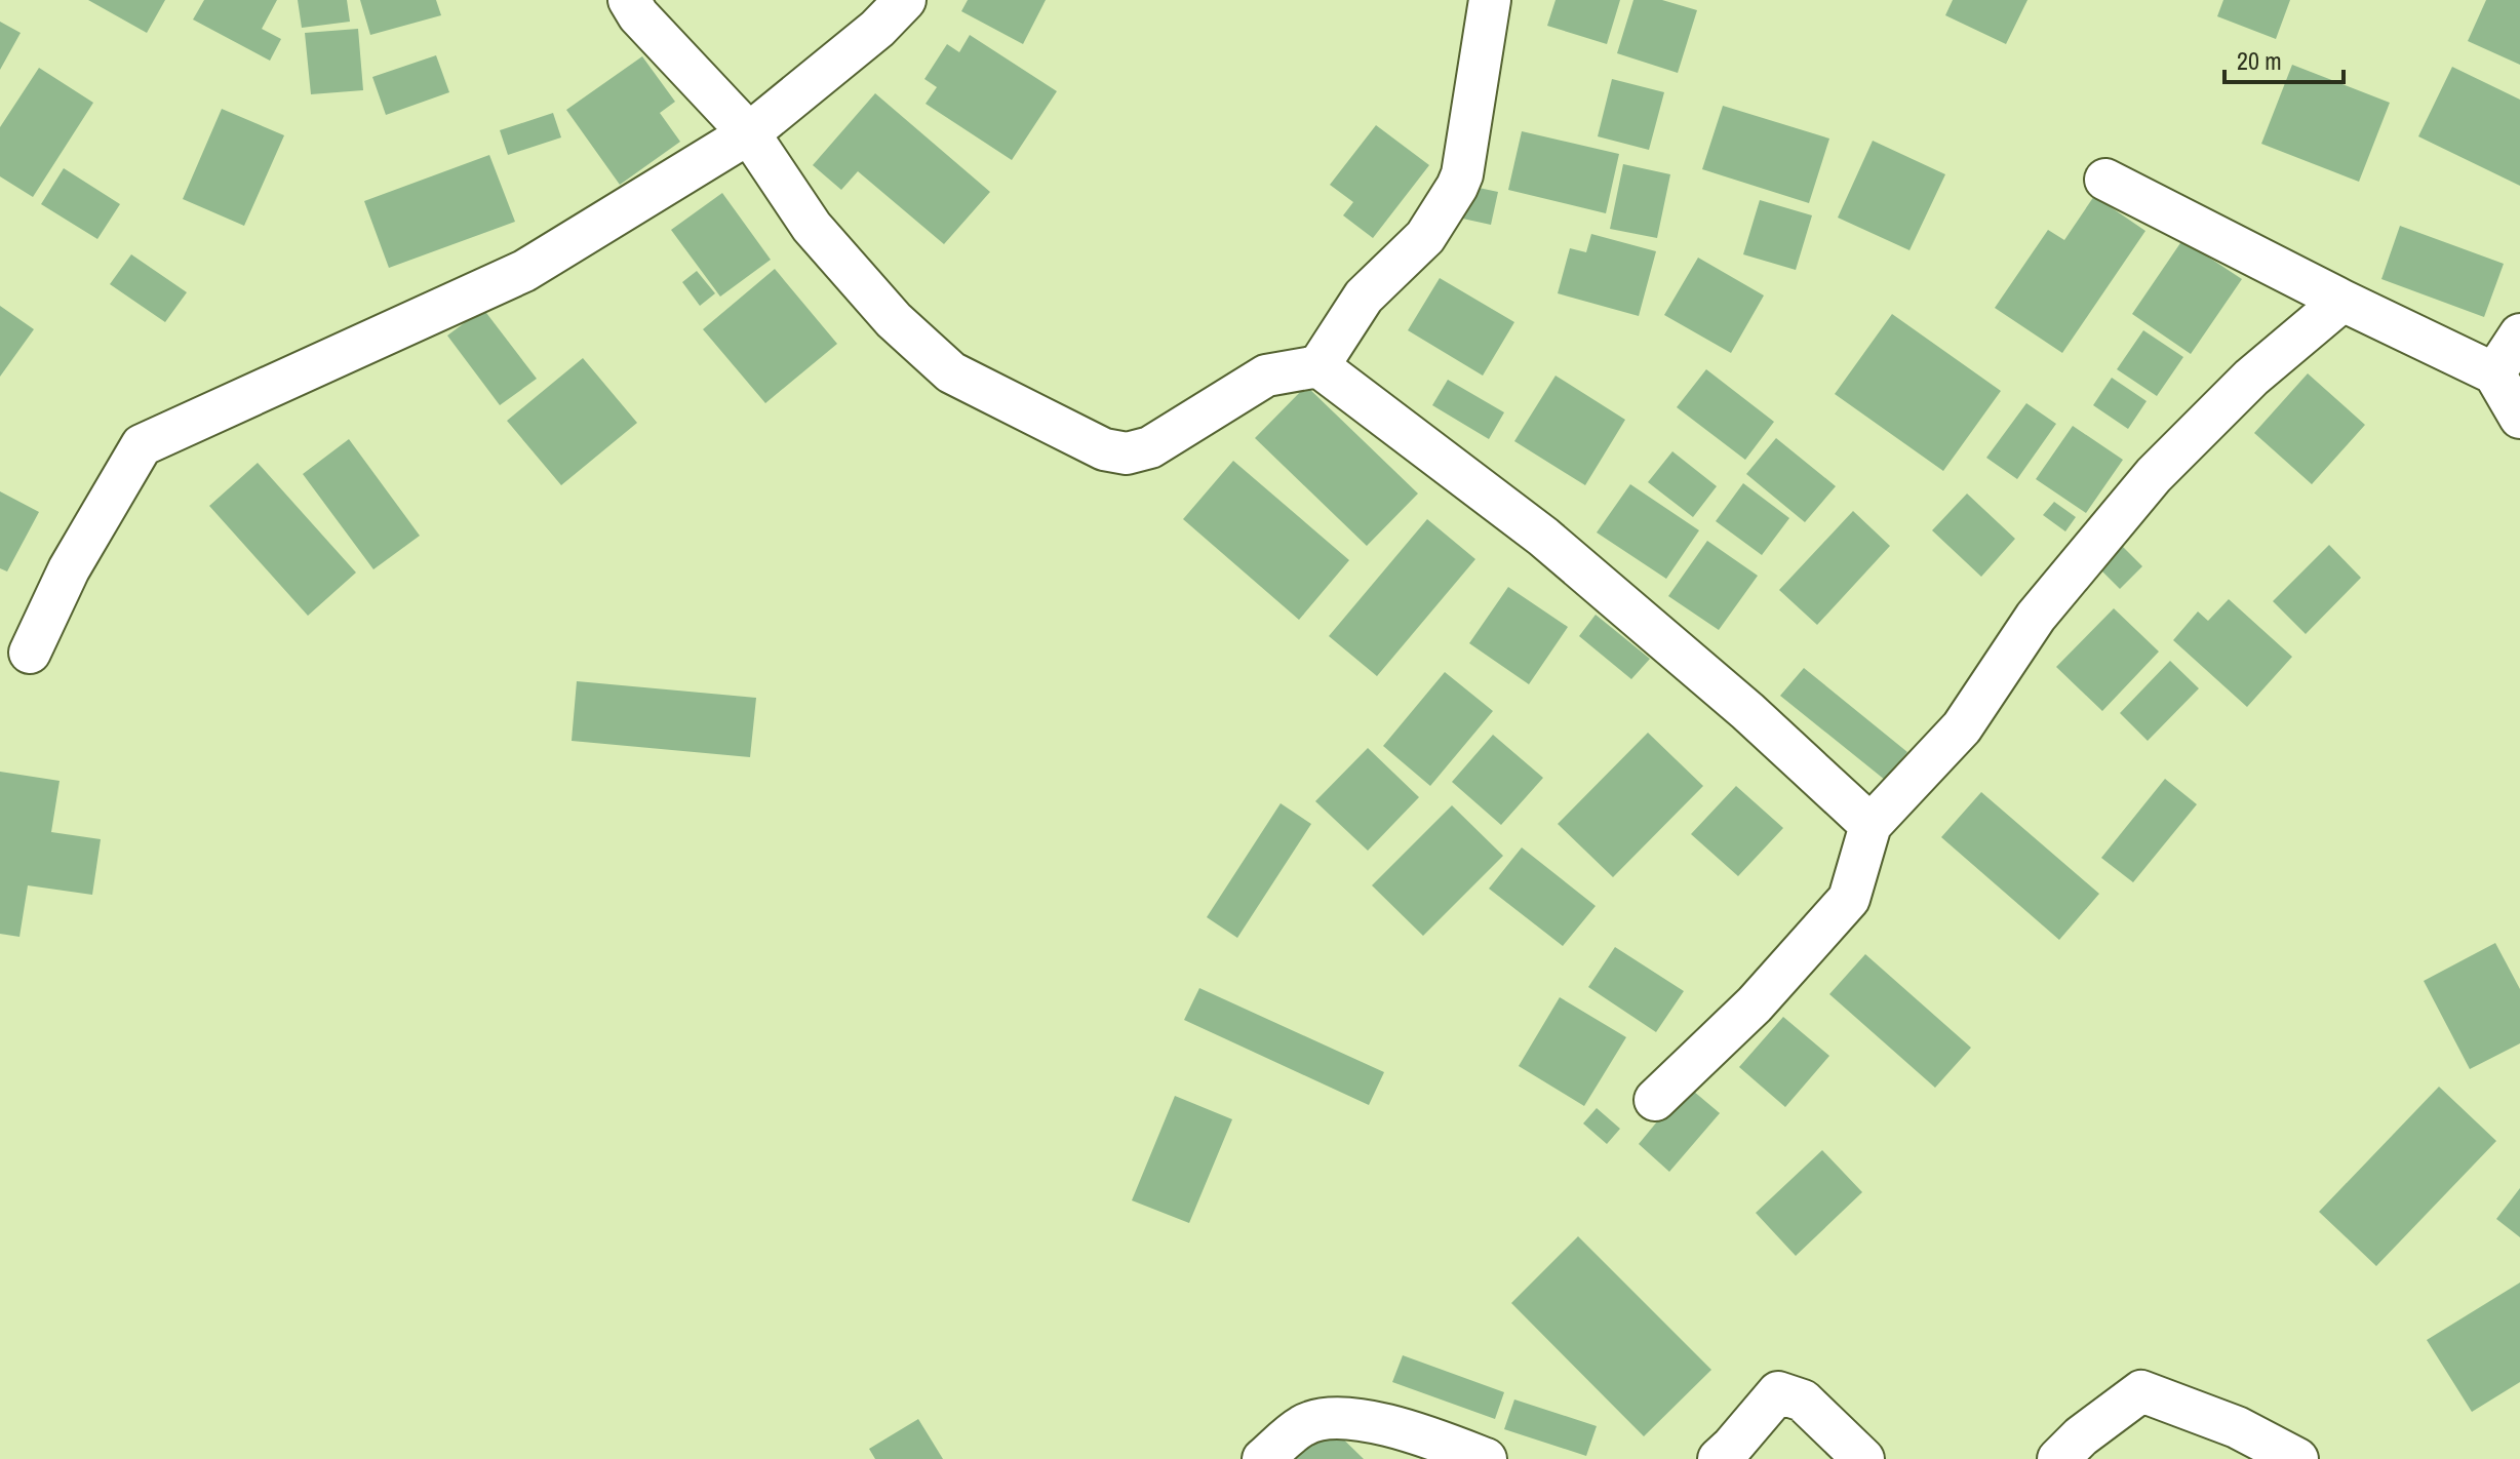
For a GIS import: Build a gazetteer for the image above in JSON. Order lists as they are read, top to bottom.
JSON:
{
  "scale_bar": "20 m"
}
